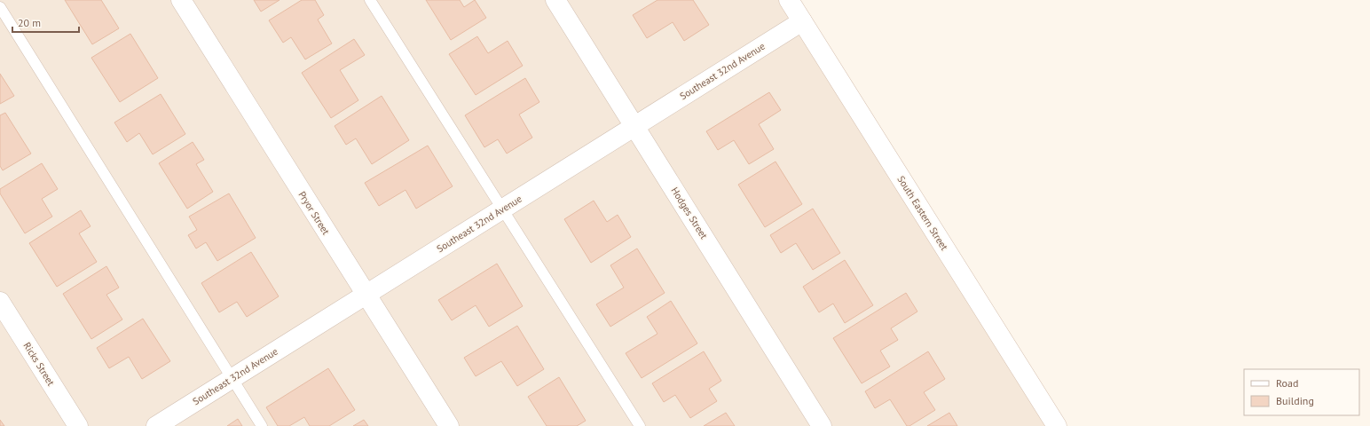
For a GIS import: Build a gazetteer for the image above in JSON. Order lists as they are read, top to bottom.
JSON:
{
  "streets": {
    "street": [
      "Southeast 32nd Avenue",
      "Pryor Street",
      "Hodges Street",
      "South Eastern Street",
      "Ricks Street"
    ]
  },
  "crossings": [
    ["Southeast 32nd Avenue", "Pryor Street"],
    ["Southeast 32nd Avenue", "Hodges Street"],
    ["Southeast 32nd Avenue", "South Eastern Street"]
  ],
  "legend": ["Road", "Building"],
  "scale_bar": "20 m"
}
